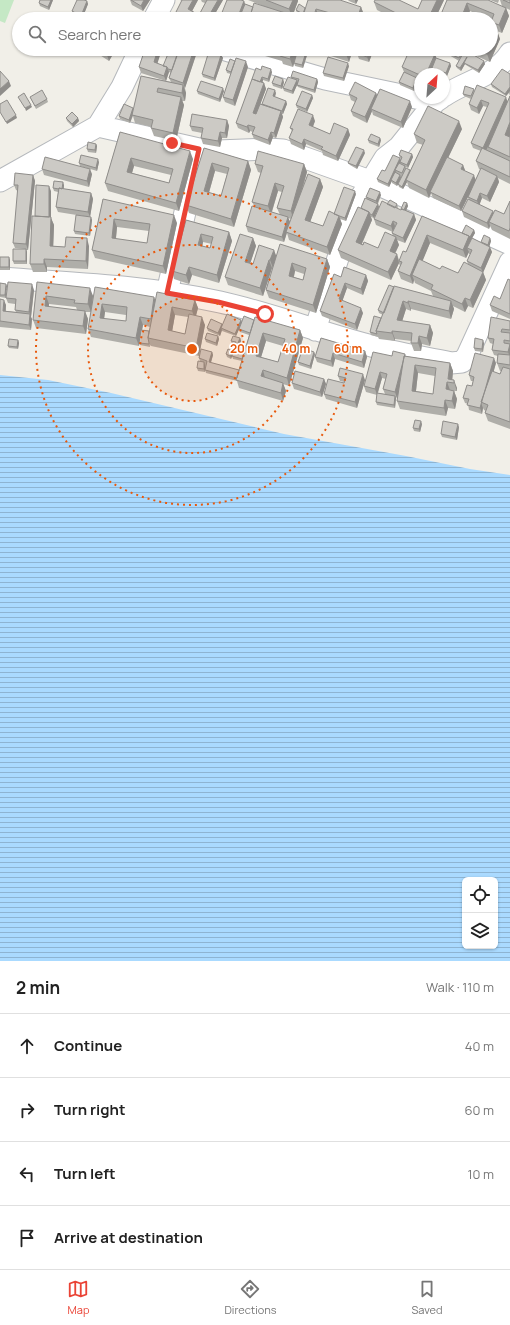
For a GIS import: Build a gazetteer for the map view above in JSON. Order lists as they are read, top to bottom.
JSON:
{
  "north": "top right",
  "page": {
    "search": "Search here",
    "heading": ["2 min", "Walk · 110 m"],
    "list": [
      ["Continue", "40 m"],
      ["Turn right", "60 m"],
      ["Turn left", "10 m"],
      "Arrive at destination"
    ],
    "nav": ["Map", "Directions", "Saved"]
  },
  "rings": ["20 m", "40 m", "60 m"]
}
